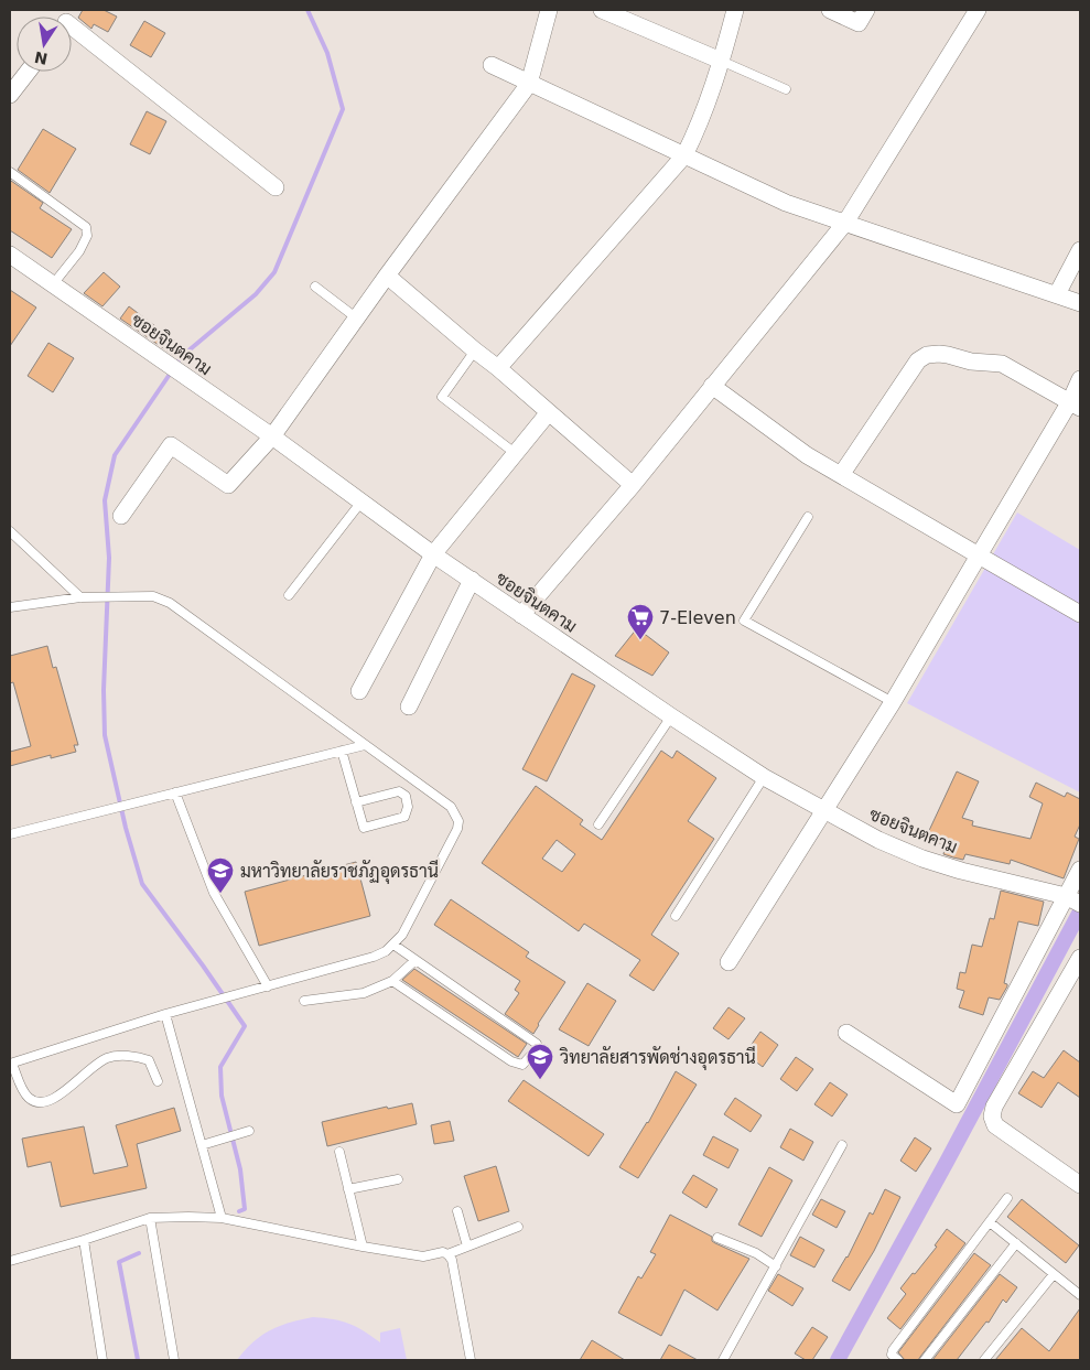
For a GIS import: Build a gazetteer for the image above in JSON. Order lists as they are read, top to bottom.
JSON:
{
  "streets": {
    "street": ["ซอยจินตคาม"]
  },
  "places": {
    "supermarket": ["7-Eleven"],
    "school or university": ["มหาวิทยาลัยราชภัฏอุดรธานี", "วิทยาลัยสารพัดช่างอุดรธานี"]
  },
  "north": "bottom"
}
